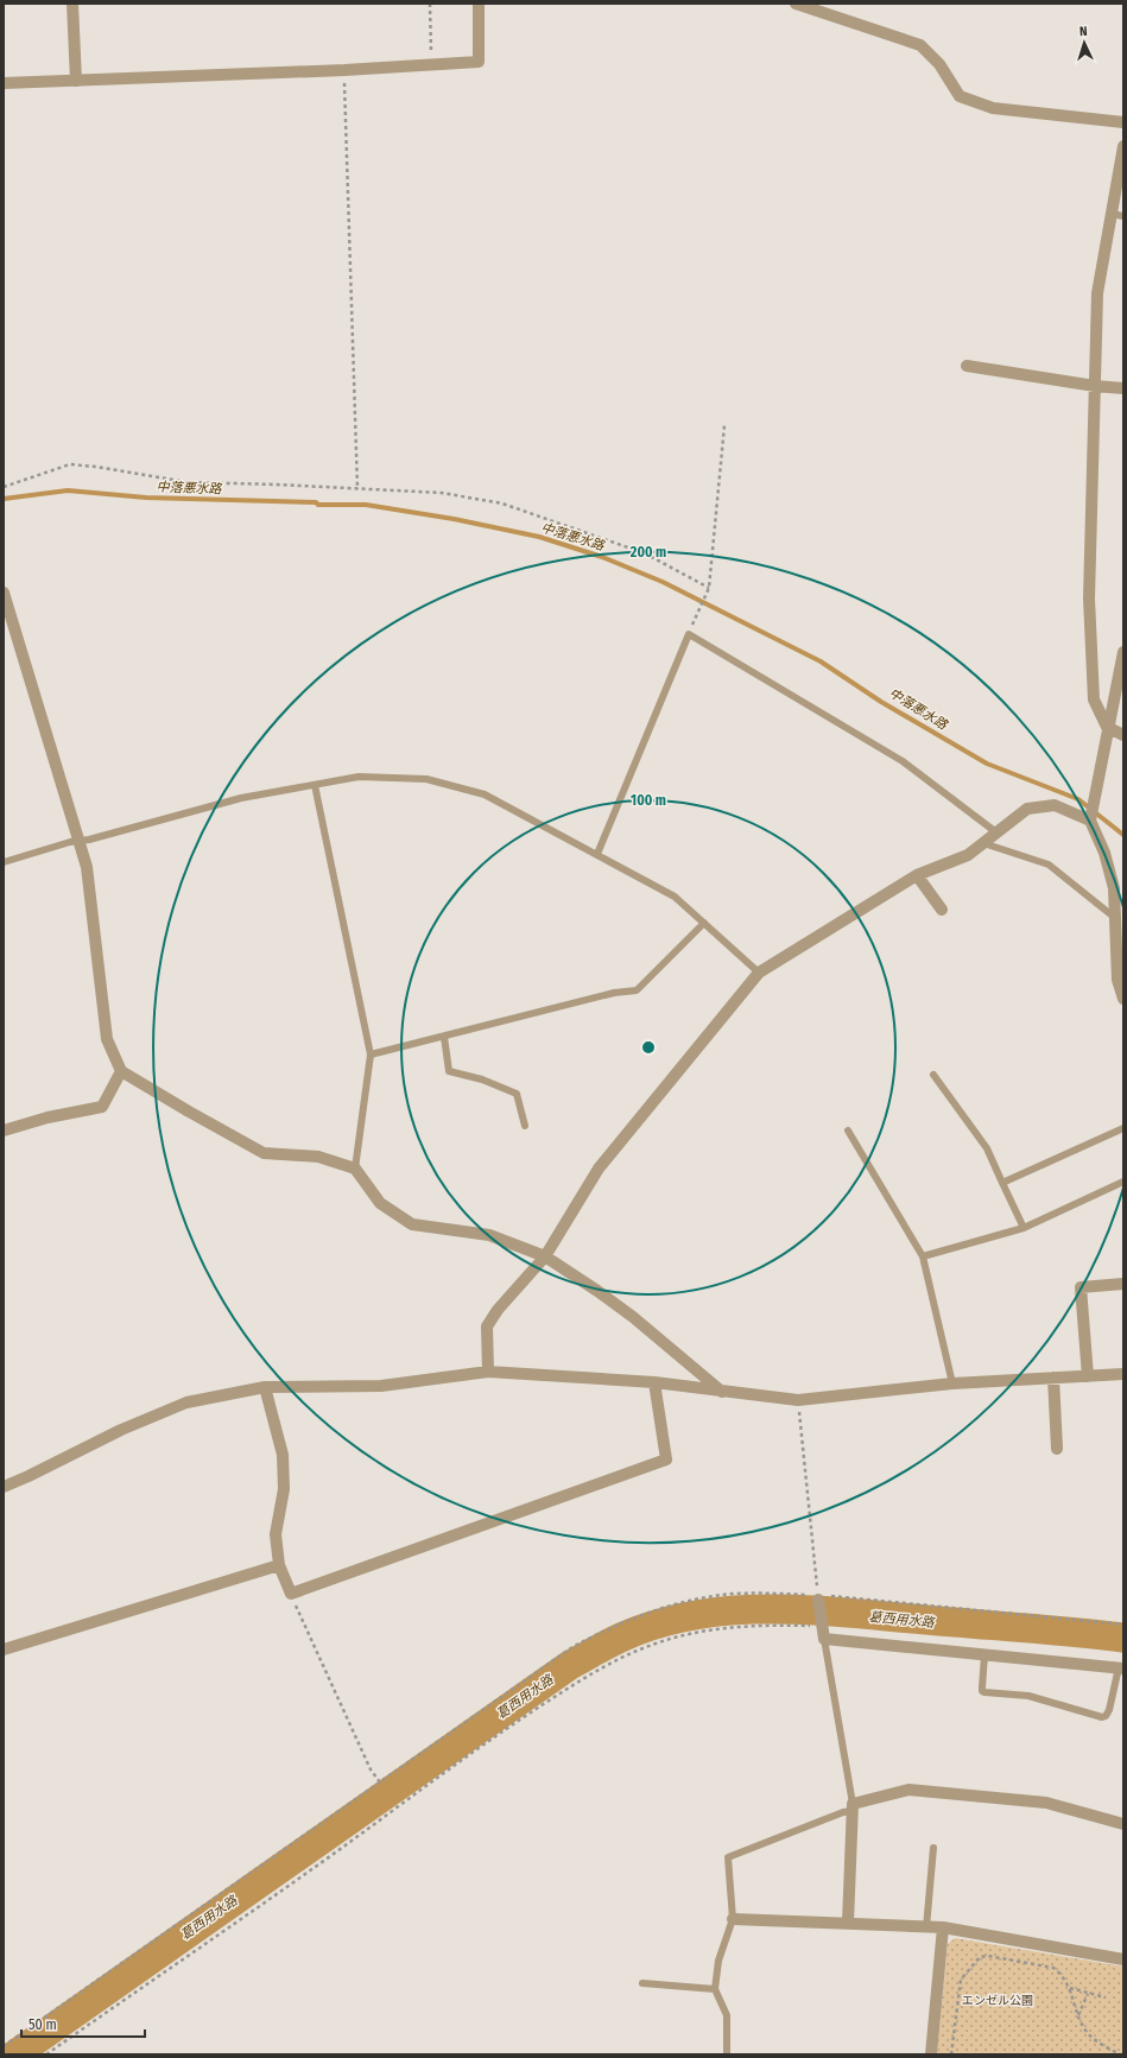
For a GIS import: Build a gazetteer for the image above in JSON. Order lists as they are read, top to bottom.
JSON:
{
  "water": ["中落悪水路", "葛西用水路"],
  "parks": ["エンゼル公園"],
  "scale_bar": "50 m",
  "north": "top",
  "rings": ["200 m", "100 m"]
}
